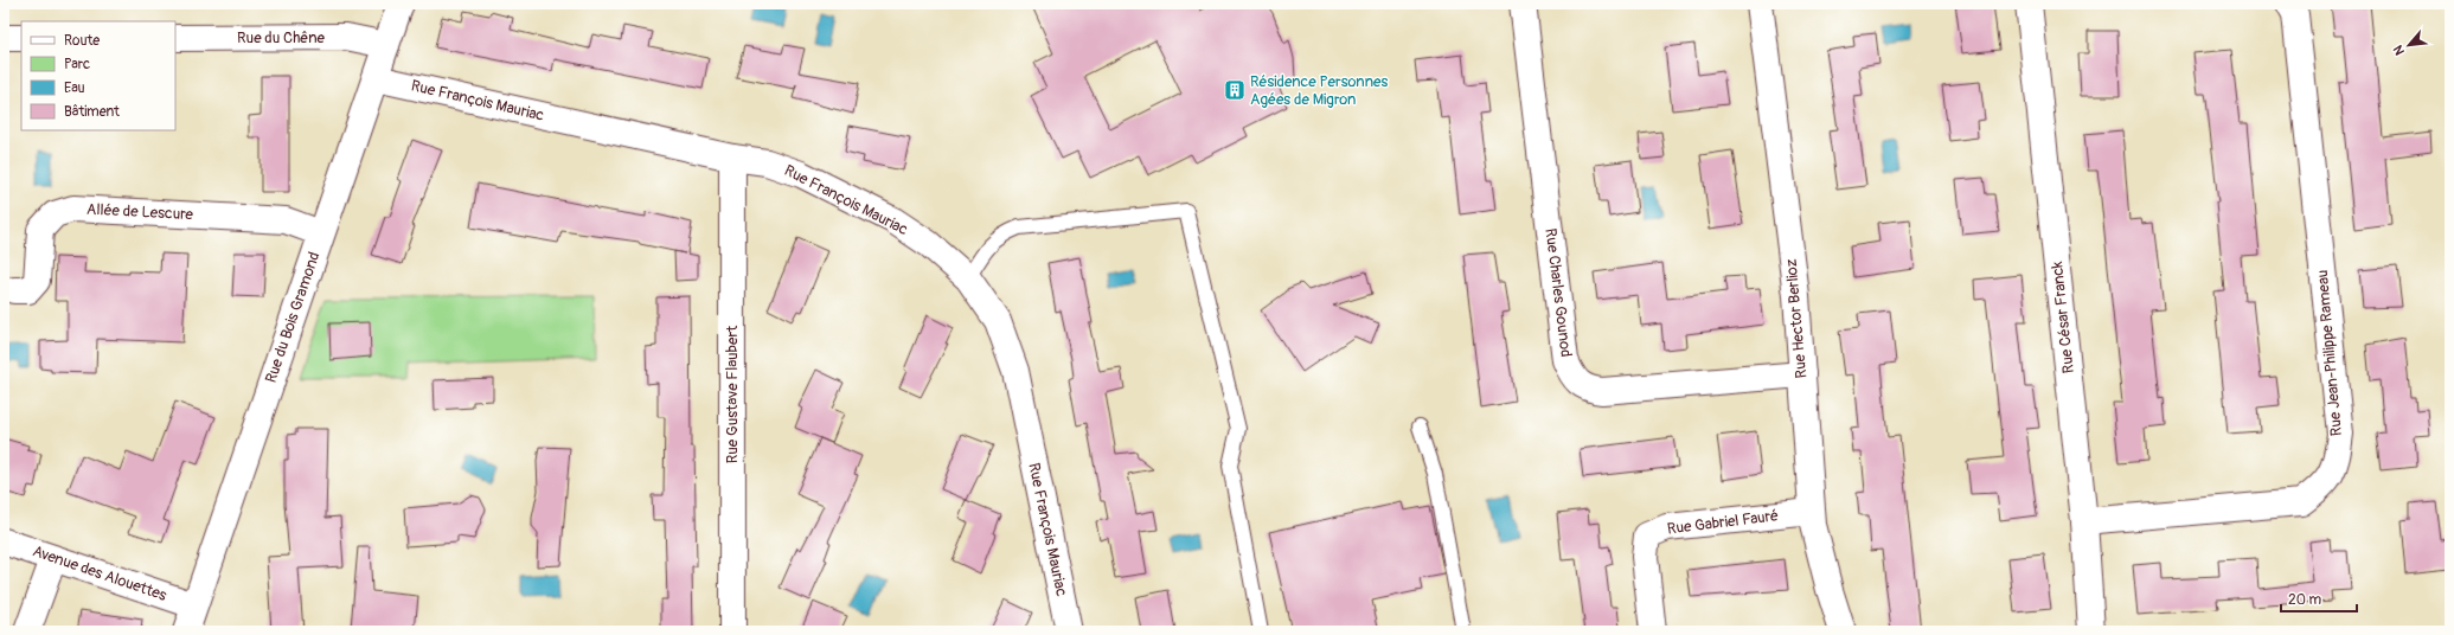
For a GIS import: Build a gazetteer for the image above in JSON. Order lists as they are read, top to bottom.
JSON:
{
  "streets": {
    "street": [
      "Rue du Chêne",
      "Rue François Mauriac",
      "Allée de Lescure",
      "Rue Charles Gounod",
      "Rue du Bois Gramond",
      "Rue César Franck",
      "Rue Hector Berlioz",
      "Rue Jean-Philippe Rameau",
      "Rue Gustave Flaubert",
      "Rue Gabriel Fauré",
      "Avenue des Alouettes"
    ]
  },
  "crossings": [
    ["Rue du Chêne", "Rue du Bois Gramond"],
    ["Rue François Mauriac", "Rue du Bois Gramond"],
    ["Rue François Mauriac", "Rue Gustave Flaubert"],
    ["Allée de Lescure", "Rue du Bois Gramond"],
    ["Rue Charles Gounod", "Rue Hector Berlioz"],
    ["Rue du Bois Gramond", "Avenue des Alouettes"],
    ["Rue César Franck", "Rue Jean-Philippe Rameau"],
    ["Rue Hector Berlioz", "Rue Gabriel Fauré"]
  ],
  "places": {
    "building": ["Résidence Personnes Agées de Migron"]
  },
  "legend": [
    "Route",
    "Parc",
    "Eau",
    "Bâtiment"
  ],
  "scale_bar": "20 m",
  "north": "bottom left"
}
